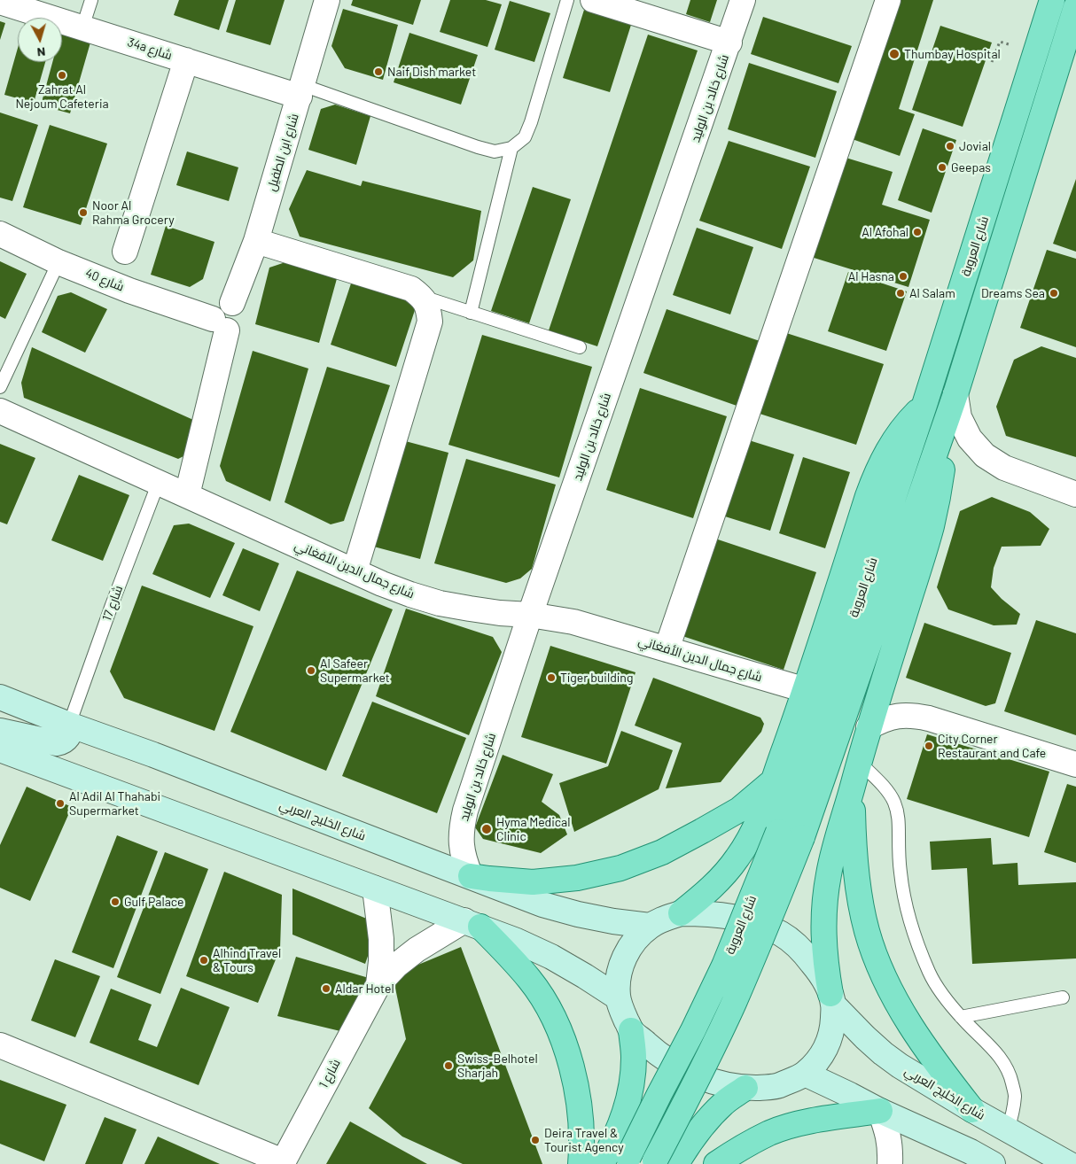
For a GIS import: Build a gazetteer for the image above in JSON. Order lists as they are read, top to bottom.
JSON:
{
  "streets": {
    "main road": ["شارع العروبة", "شارع الخليج العربي"],
    "street": [
      "34a شارع",
      "شارع خالد بن الوليد",
      "شارع ابن الطفيل",
      "شارع 40",
      "شارع جمال الدين الأفغاني",
      "شارع 1"
    ],
    "lane": ["شارع 17"]
  },
  "crossings": [
    ["34a شارع", "شارع ابن الطفيل"],
    ["شارع خالد بن الوليد", "شارع جمال الدين الأفغاني"],
    ["شارع خالد بن الوليد", "شارع الخليج العربي"],
    ["شارع ابن الطفيل", "شارع 40"],
    ["شارع جمال الدين الأفغاني", "شارع 17"],
    ["شارع 17", "شارع الخليج العربي"]
  ],
  "places": [
    "Thumbay Hospital",
    "Naif Dish market",
    "Zahrat Al Nejoum Cafeteria",
    "Jovial",
    "Geepas",
    "Noor Al Rahma Grocery",
    "Al Afohal",
    "Al Hasna",
    "Al Salam",
    "Dreams Sea",
    "Al Safeer Supermarket",
    "Tiger building",
    "City Corner Restaurant and Cafe",
    "Al Adil Al Thahabi Supermarket",
    "Hyma Medical Clinic",
    "Gulf Palace",
    "Alhind Travel & Tours",
    "Aldar Hotel",
    "Swiss-Belhotel Sharjah",
    "Deira Travel & Tourist Agency"
  ],
  "north": "bottom"
}
